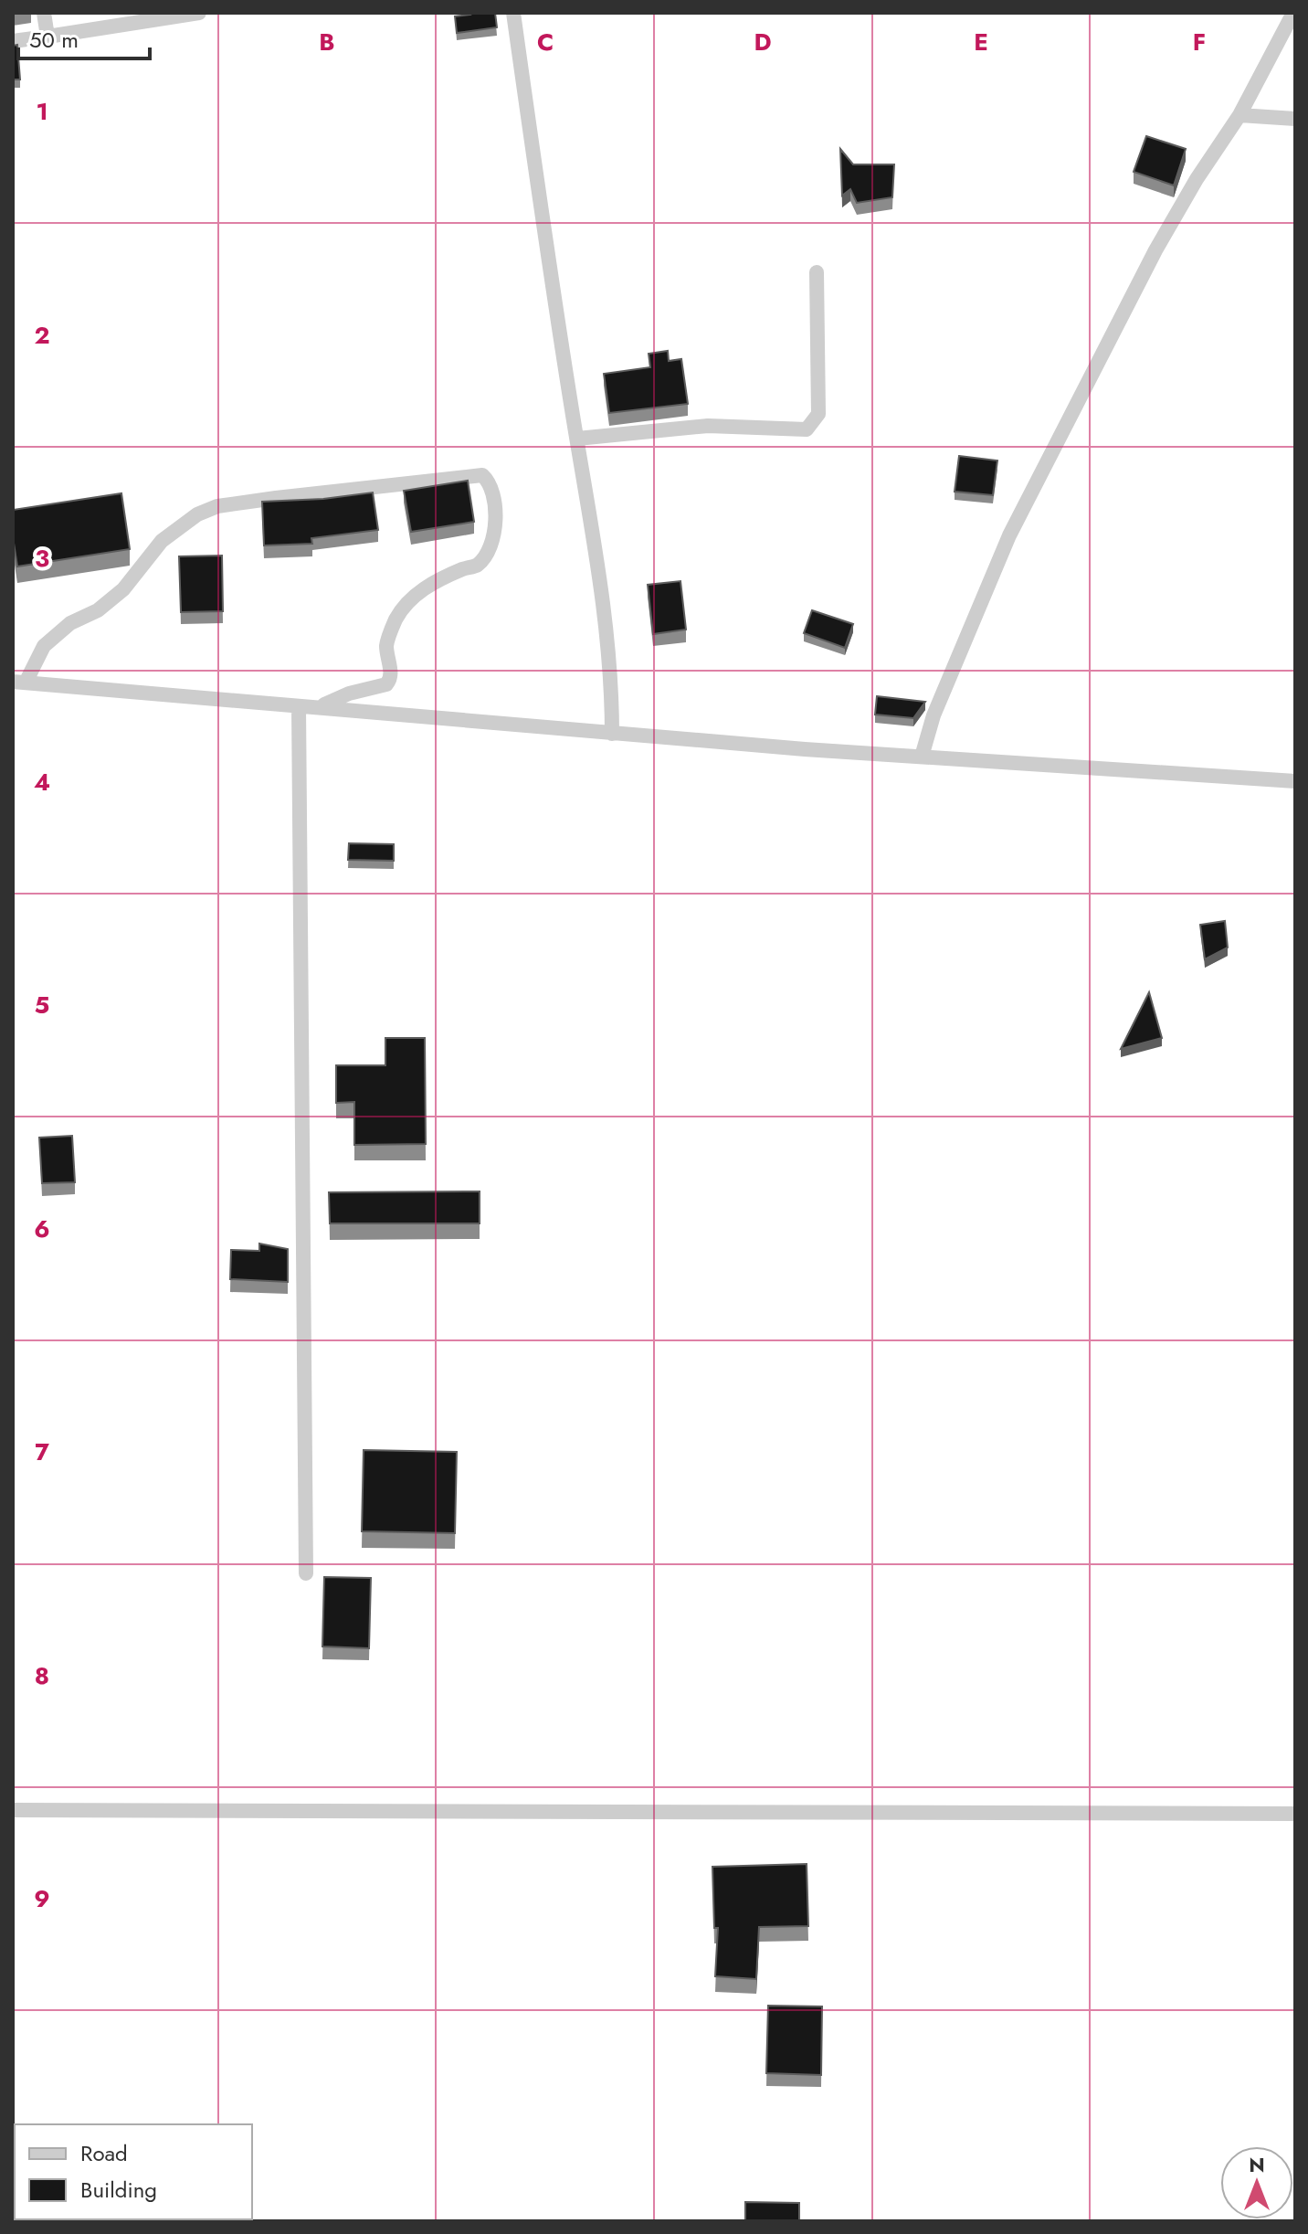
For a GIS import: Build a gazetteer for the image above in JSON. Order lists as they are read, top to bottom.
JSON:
{
  "legend": ["Road", "Building"],
  "scale_bar": "50 m",
  "north": "top",
  "grid": {
    "columns": [
      "B",
      "C",
      "D",
      "E",
      "F"
    ],
    "rows": [
      "1",
      "2",
      "3",
      "4",
      "5",
      "6",
      "7",
      "8",
      "9"
    ]
  }
}
